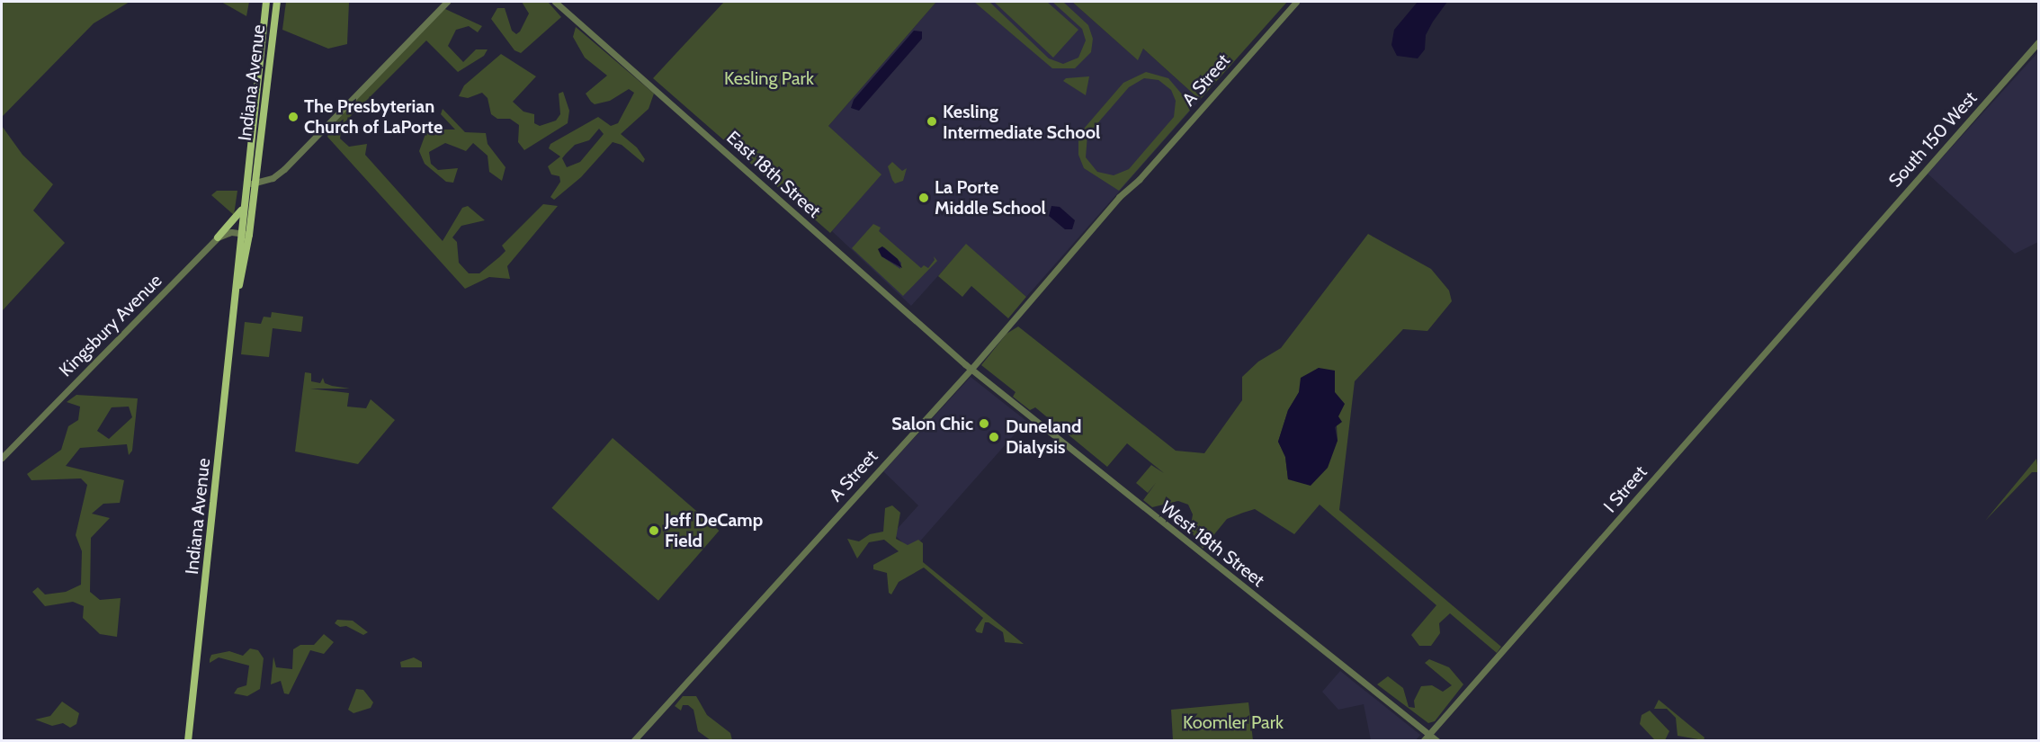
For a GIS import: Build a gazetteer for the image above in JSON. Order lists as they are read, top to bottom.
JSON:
{
  "streets": {
    "main road": ["Indiana Avenue"],
    "street": [
      "A Street",
      "South 150 West",
      "East 18th Street",
      "Kingsbury Avenue",
      "I Street",
      "West 18th Street"
    ]
  },
  "crossings": [
    ["A Street", "East 18th Street"],
    ["A Street", "West 18th Street"],
    ["South 150 West", "I Street"],
    ["East 18th Street", "West 18th Street"],
    ["I Street", "West 18th Street"]
  ],
  "parks": ["Kesling Park", "Koomler Park"],
  "places": [
    "The Presbyterian Church of LaPorte",
    "Kesling Intermediate School",
    "La Porte Middle School",
    "Salon Chic",
    "Duneland Dialysis",
    "Jeff DeCamp Field"
  ]
}
